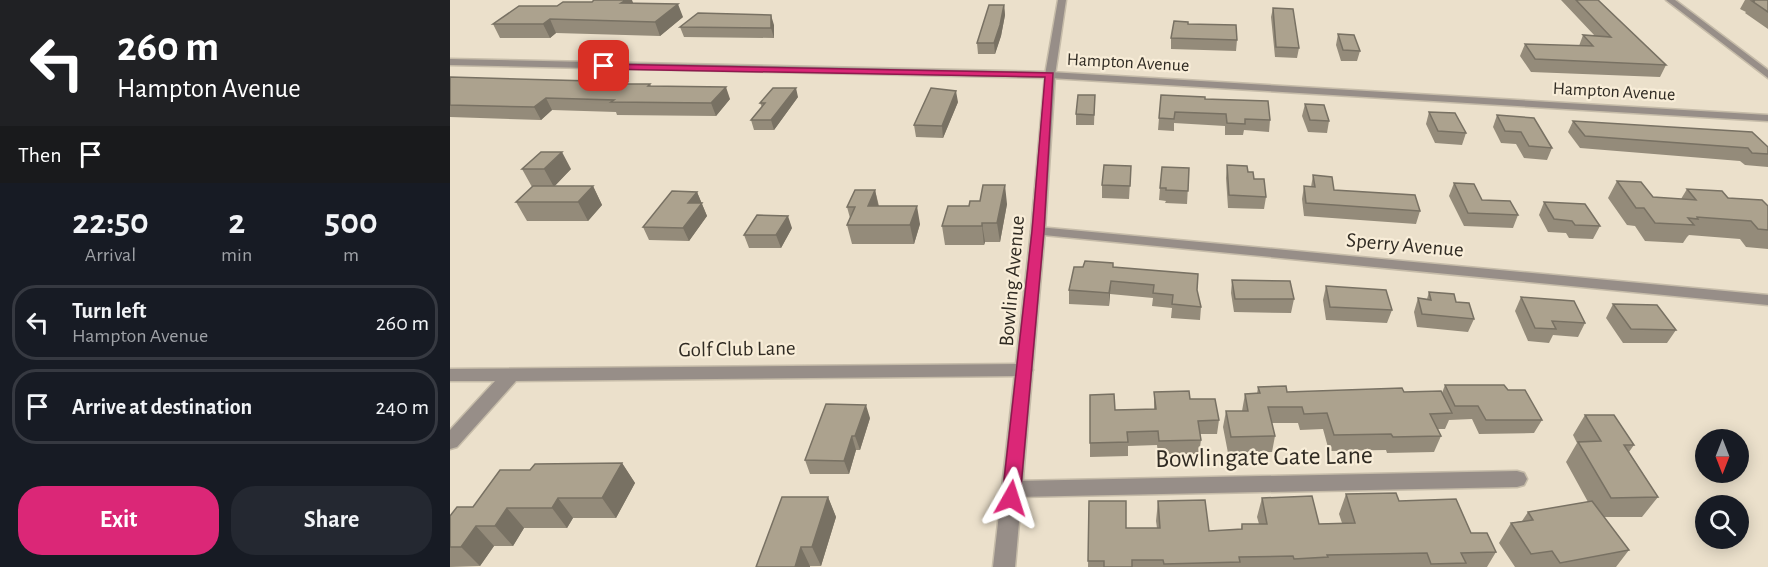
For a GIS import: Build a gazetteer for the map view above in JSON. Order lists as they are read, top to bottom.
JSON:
{
  "streets": {
    "street": [
      "Hampton Avenue",
      "Sperry Avenue",
      "Bowling Avenue",
      "Golf Club Lane",
      "Bowlingate Gate Lane"
    ]
  },
  "crossings": [
    ["Hampton Avenue", "Bowling Avenue"],
    ["Sperry Avenue", "Bowling Avenue"],
    ["Bowling Avenue", "Golf Club Lane"],
    ["Bowling Avenue", "Bowlingate Gate Lane"]
  ],
  "north": "bottom",
  "page": {
    "turn": ["260 m", "Hampton Avenue"],
    "then": "Then",
    "eta": [
      "22:50",
      "Arrival",
      "2",
      "min",
      "500",
      "m"
    ],
    "list": [
      {
        "name": "Turn left",
        "note": "Hampton Avenue",
        "value": "260 m"
      },
      {
        "name": "Arrive at destination",
        "value": "240 m"
      }
    ],
    "buttons": ["Exit", "Share"]
  }
}
